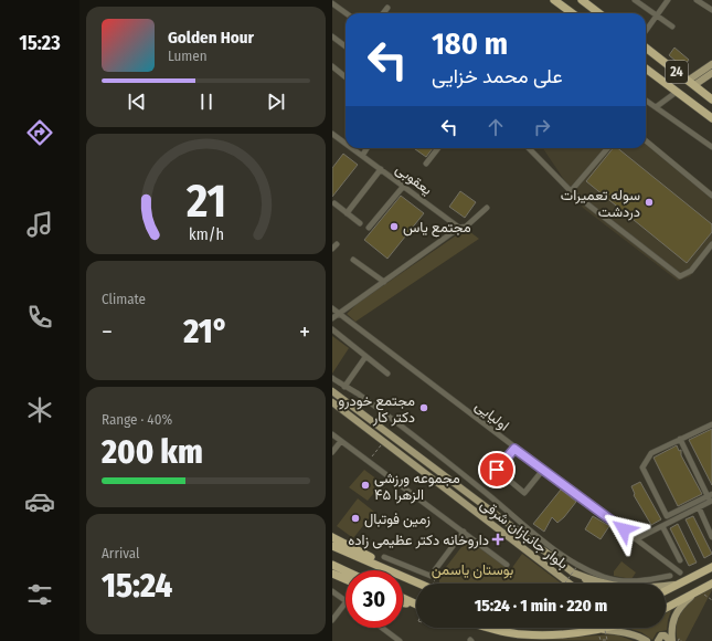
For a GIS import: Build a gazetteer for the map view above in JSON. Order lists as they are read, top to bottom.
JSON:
{
  "streets": {
    "highway": ["24"],
    "main road": ["بلوار جانبازان شرقی"],
    "street": ["یعقوبی", "اولیایی"]
  },
  "parks": ["بوستان یاسمن"],
  "places": {
    "other": [
      "سوله تعمیرات دردشت",
      "مجتمع یاس",
      "مجتمع خودرو دکتر کار",
      "مجموعه ورزشی الزهرا ۴۵",
      "زمین فوتبال"
    ],
    "health": ["داروخانه دکتر عظیمی زاده"]
  },
  "page": {
    "tabs": "15:23",
    "turn": ["180 m", "علی محمد خزایی"],
    "song": ["Golden Hour", "Lumen"],
    "tile": [
      "Climate",
      ["Range · 40%", "200 km"],
      ["Arrival", "15:24"]
    ],
    "heat": ["−", "21°", "+"],
    "limit": "30",
    "trip": "15:24 · 1 min · 220 m",
    "gauge": ["21", "km/h"]
  }
}
